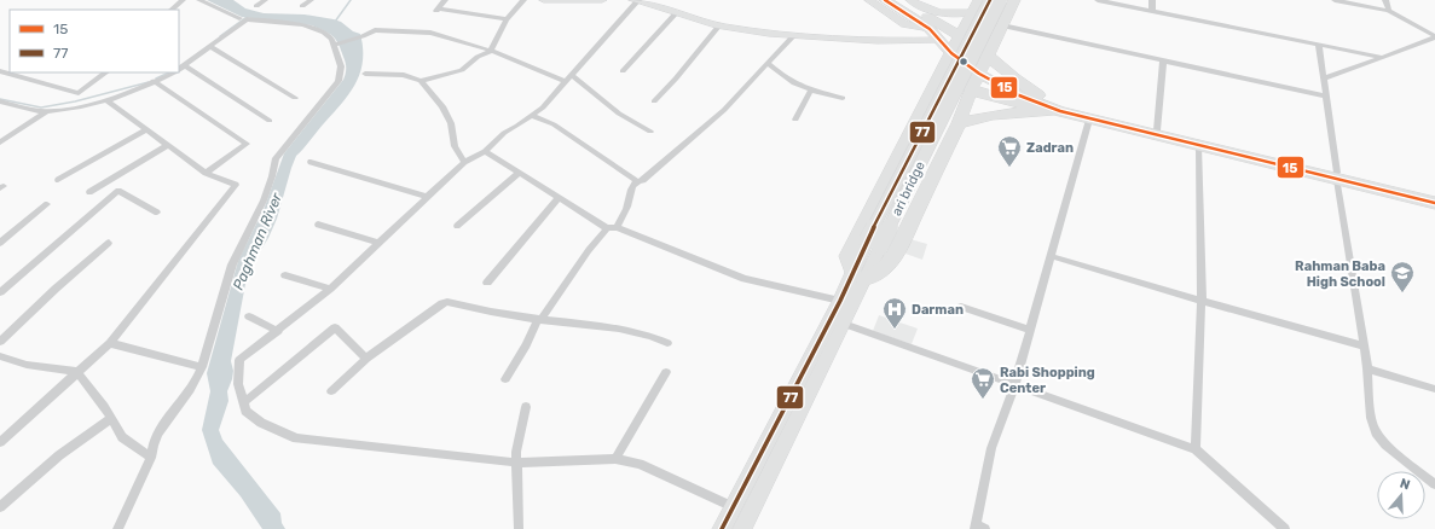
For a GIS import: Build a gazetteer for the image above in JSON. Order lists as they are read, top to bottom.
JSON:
{
  "streets": {
    "main road": ["ari bridge"]
  },
  "water": ["Paghman River"],
  "places": {
    "supermarket": ["Zadran", "Rabi Shopping Center"],
    "school or university": ["Rahman Baba High School"],
    "hospital": ["Darman"]
  },
  "lines": ["transit line 15", "transit line 77"],
  "legend": ["15", "77"],
  "north": "top"
}
